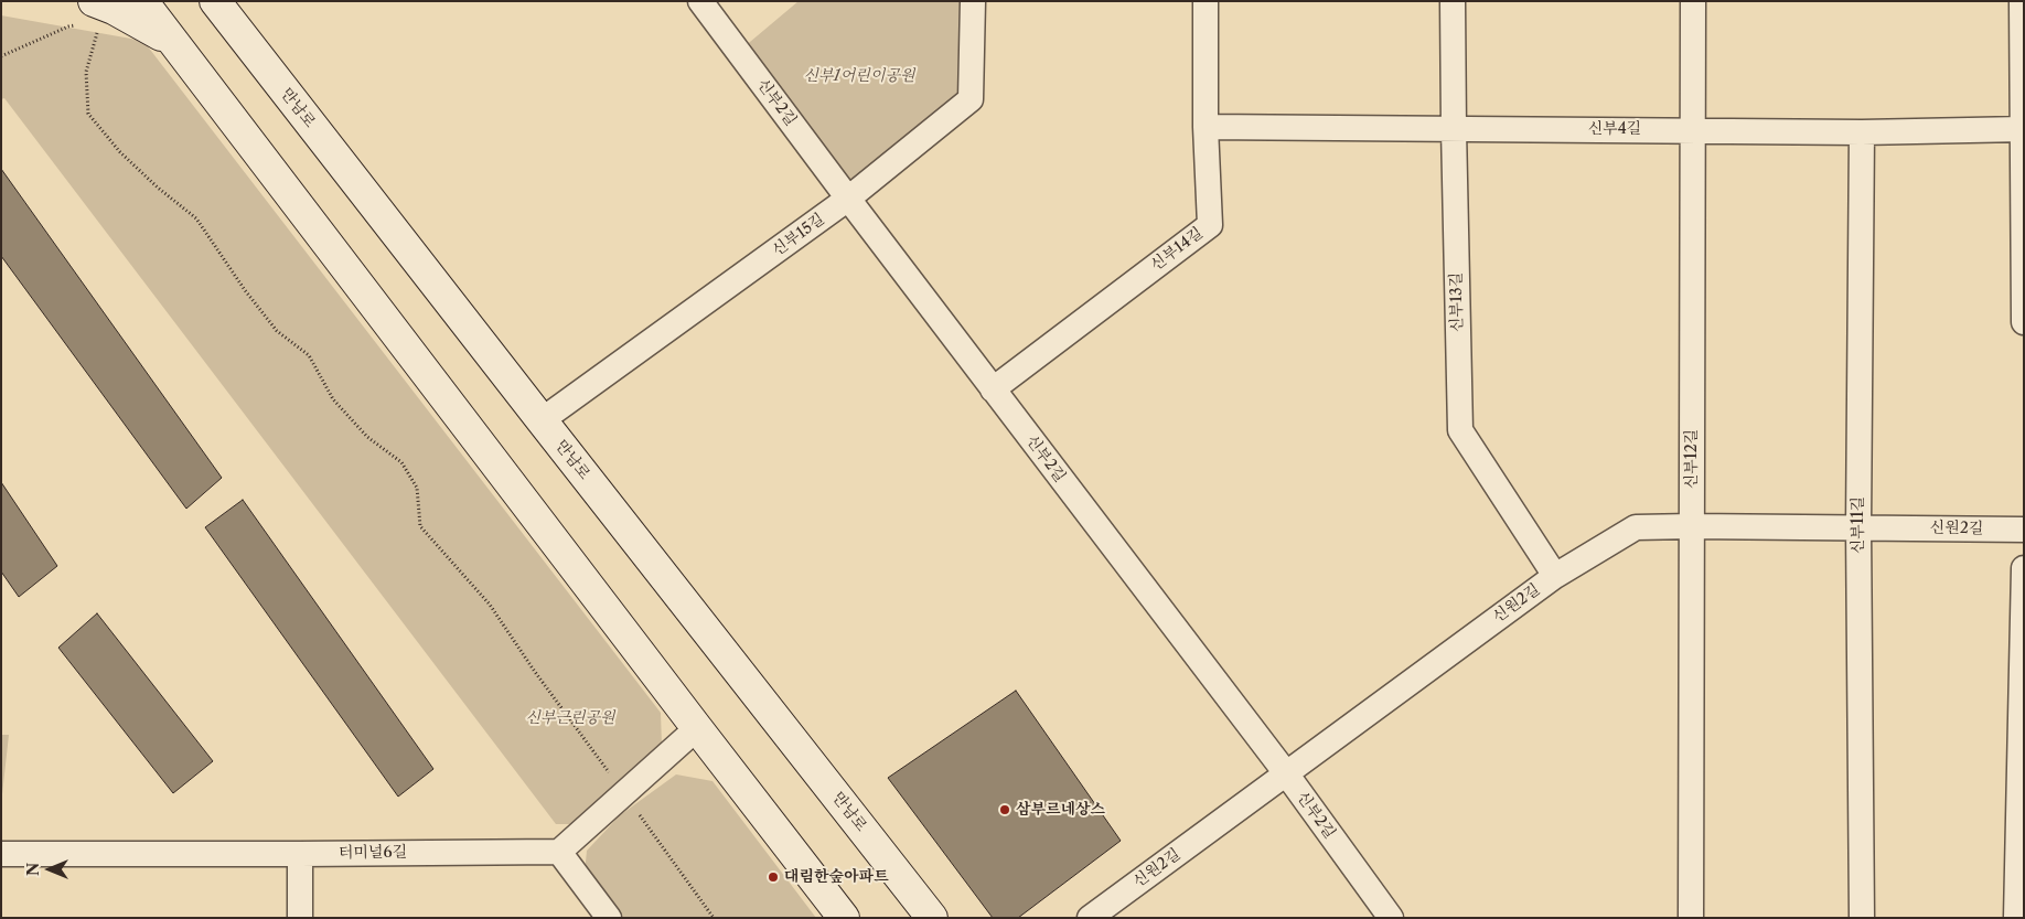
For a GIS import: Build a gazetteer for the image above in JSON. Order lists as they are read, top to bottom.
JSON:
{
  "streets": {
    "main road": ["만남로"],
    "street": [
      "신부2길",
      "신부4길",
      "신부15길",
      "신부14길",
      "신부13길",
      "신부12길",
      "신부11길",
      "신원2길",
      "터미널6길"
    ]
  },
  "crossings": [
    ["신부2길", "신부15길"],
    ["신부2길", "신부14길"],
    ["신부2길", "신원2길"],
    ["만남로", "신부15길"],
    ["신부4길", "신부14길"],
    ["신부4길", "신부13길"],
    ["신부4길", "신부12길"],
    ["신부4길", "신부11길"],
    ["신부13길", "신원2길"],
    ["신부12길", "신원2길"],
    ["신부11길", "신원2길"]
  ],
  "parks": ["신부1어린이공원", "신부근린공원"],
  "places": ["삼부르네상스", "대림한숲아파트"],
  "north": "left"
}
